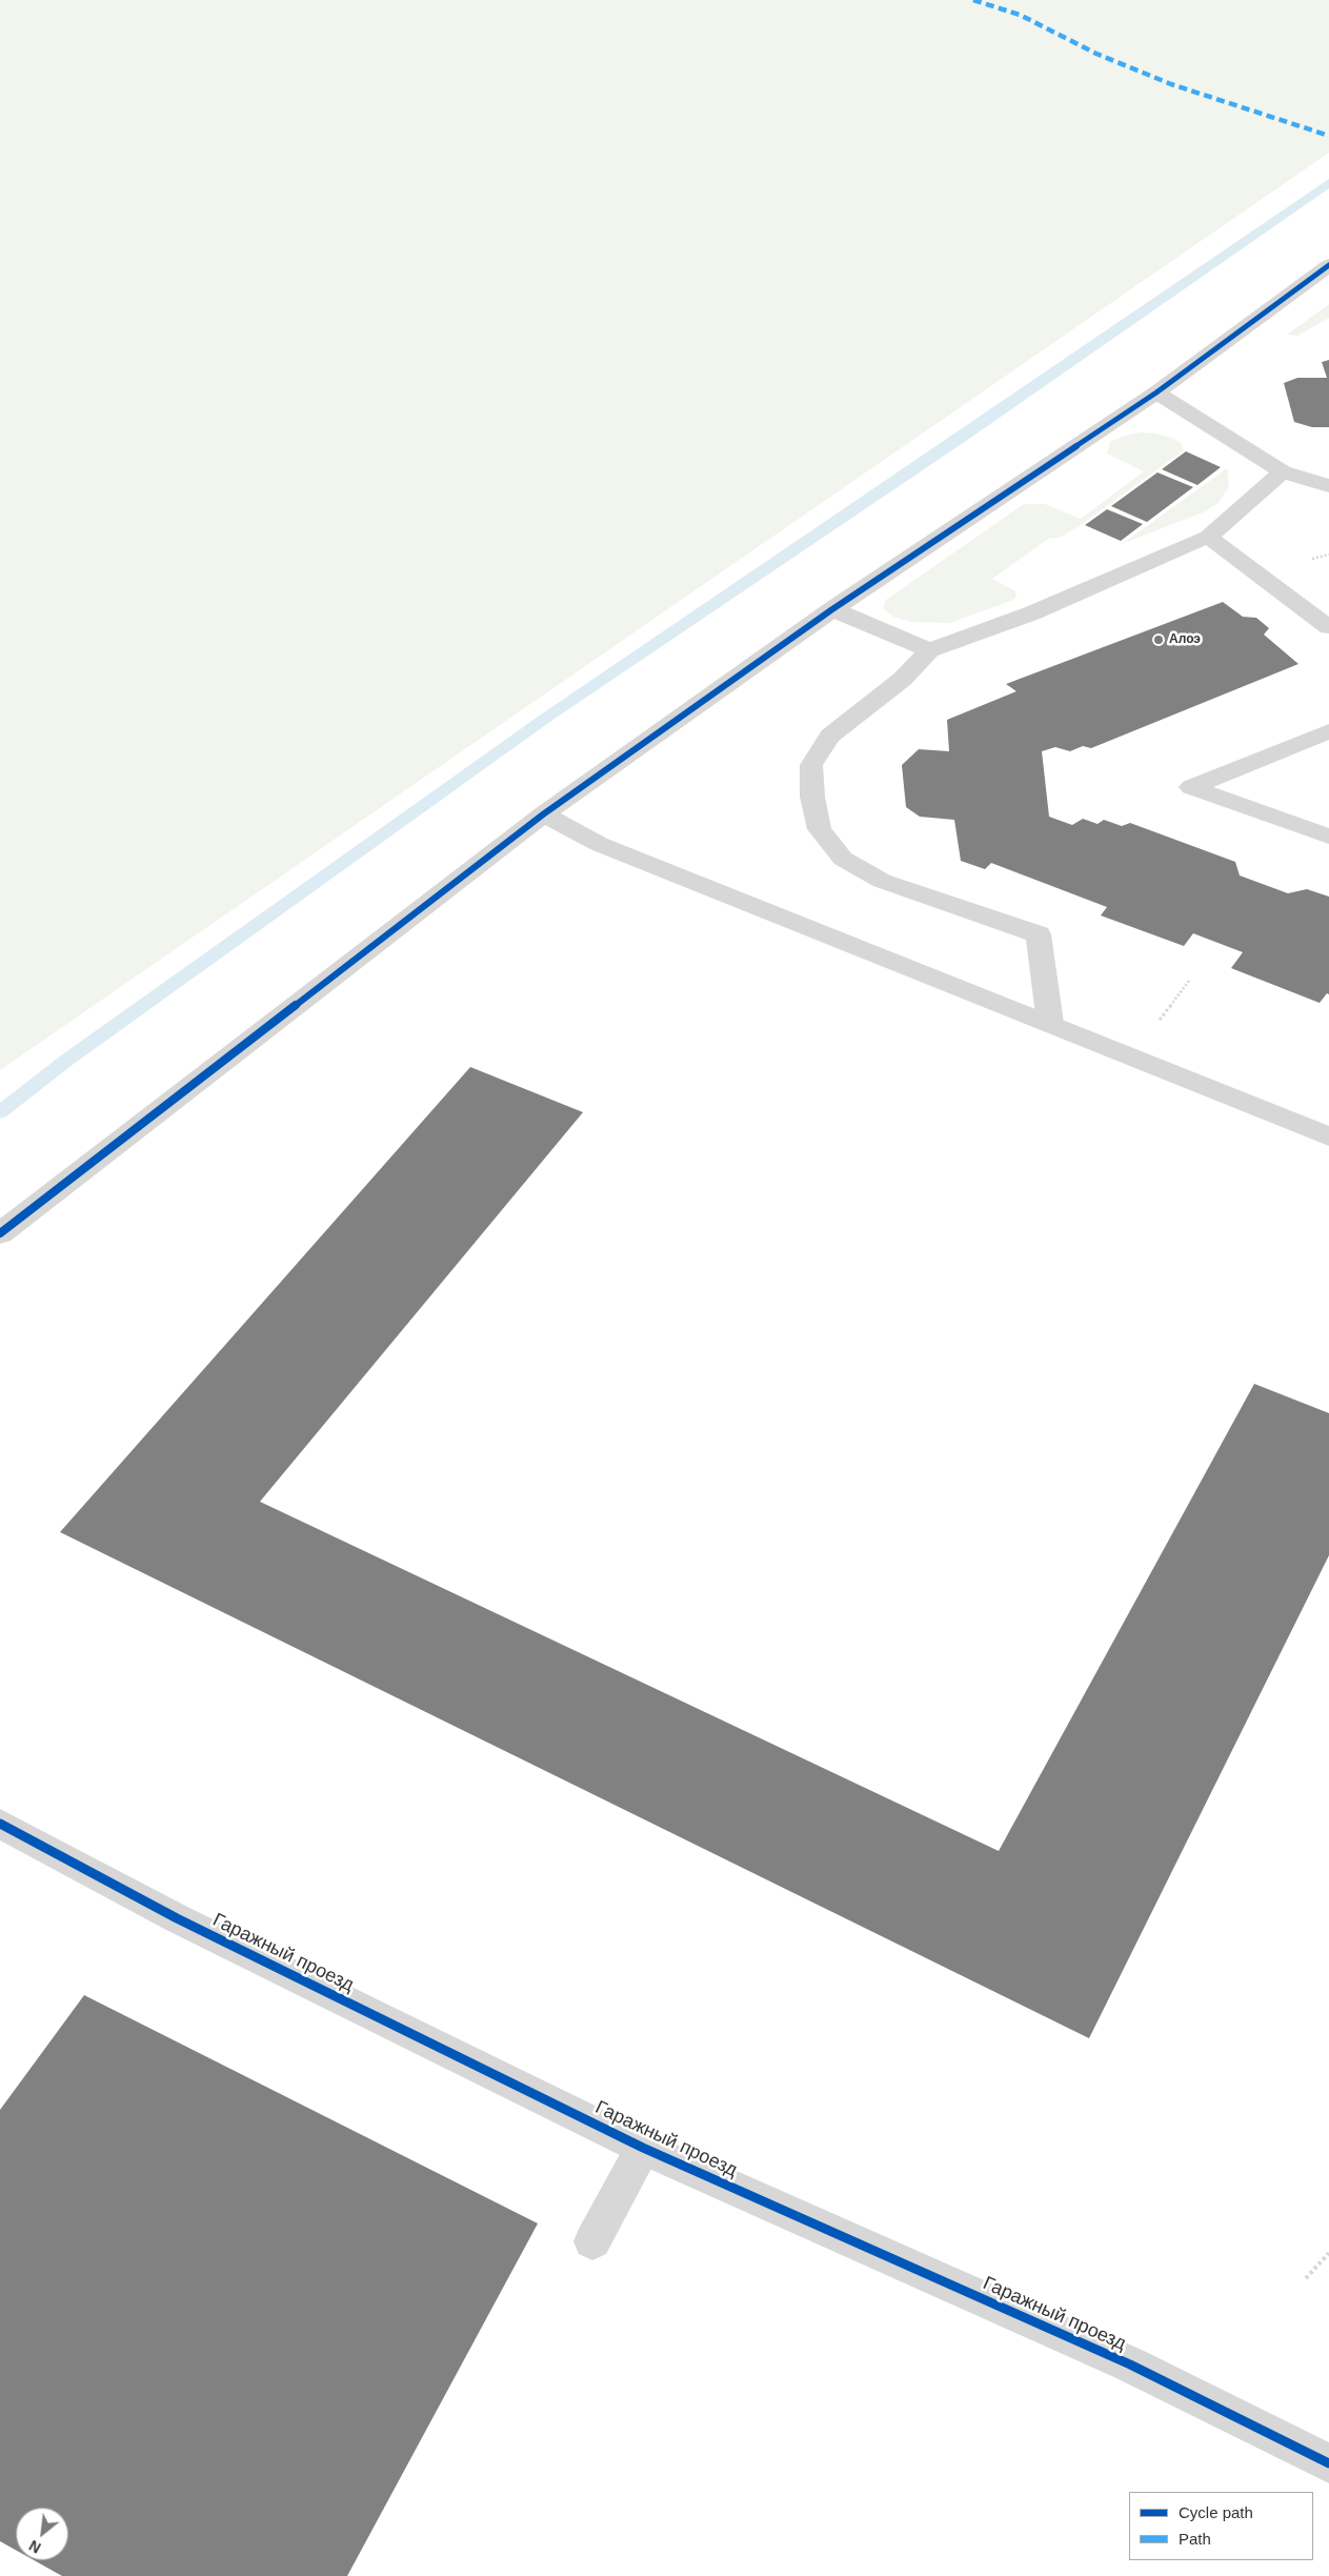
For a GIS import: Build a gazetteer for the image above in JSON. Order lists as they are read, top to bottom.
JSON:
{
  "streets": {
    "street": ["Гаражный проезд"]
  },
  "places": ["Алоэ"],
  "legend": ["Cycle path", "Path"],
  "north": "bottom left"
}
